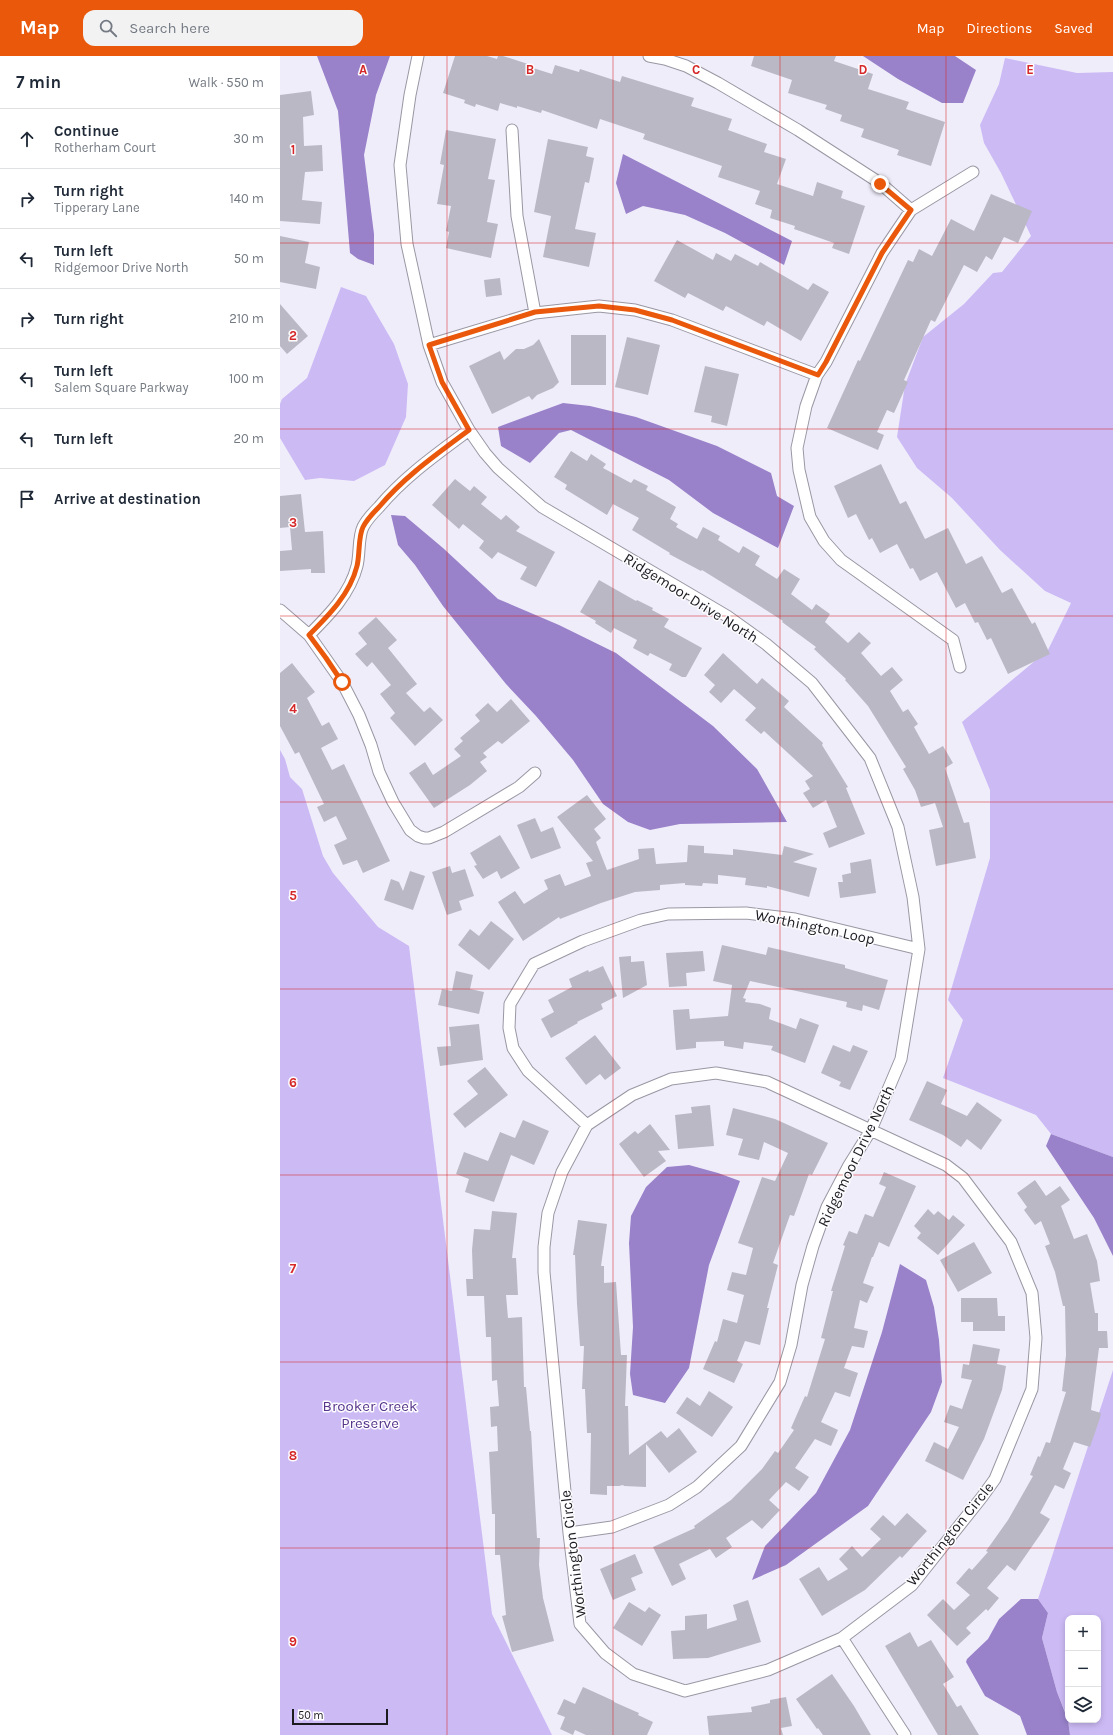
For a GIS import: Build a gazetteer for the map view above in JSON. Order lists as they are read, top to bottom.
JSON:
{
  "streets": {
    "street": ["Ridgemoor Drive North", "Worthington Loop", "Worthington Circle"]
  },
  "crossings": [
    ["Ridgemoor Drive North", "Worthington Loop"],
    ["Ridgemoor Drive North", "Worthington Circle"],
    ["Worthington Loop", "Worthington Circle"]
  ],
  "parks": ["Brooker Creek Preserve"],
  "scale_bar": "50 m",
  "page": {
    "header": "Map",
    "search": "Search here",
    "nav": ["Map", "Directions", "Saved"],
    "heading": ["7 min", "Walk · 550 m"],
    "list": [
      ["Continue", "Rotherham Court", "30 m"],
      ["Turn right", "Tipperary Lane", "140 m"],
      ["Turn left", "Ridgemoor Drive North", "50 m"],
      ["Turn right", "210 m"],
      ["Turn left", "Salem Square Parkway", "100 m"],
      ["Turn left", "20 m"],
      "Arrive at destination"
    ],
    "map_buttons": ["+", "−"],
    "scale": "50 m"
  },
  "grid": {
    "columns": [
      "A",
      "B",
      "C",
      "D",
      "E"
    ],
    "rows": [
      "1",
      "2",
      "3",
      "4",
      "5",
      "6",
      "7",
      "8",
      "9"
    ]
  }
}
